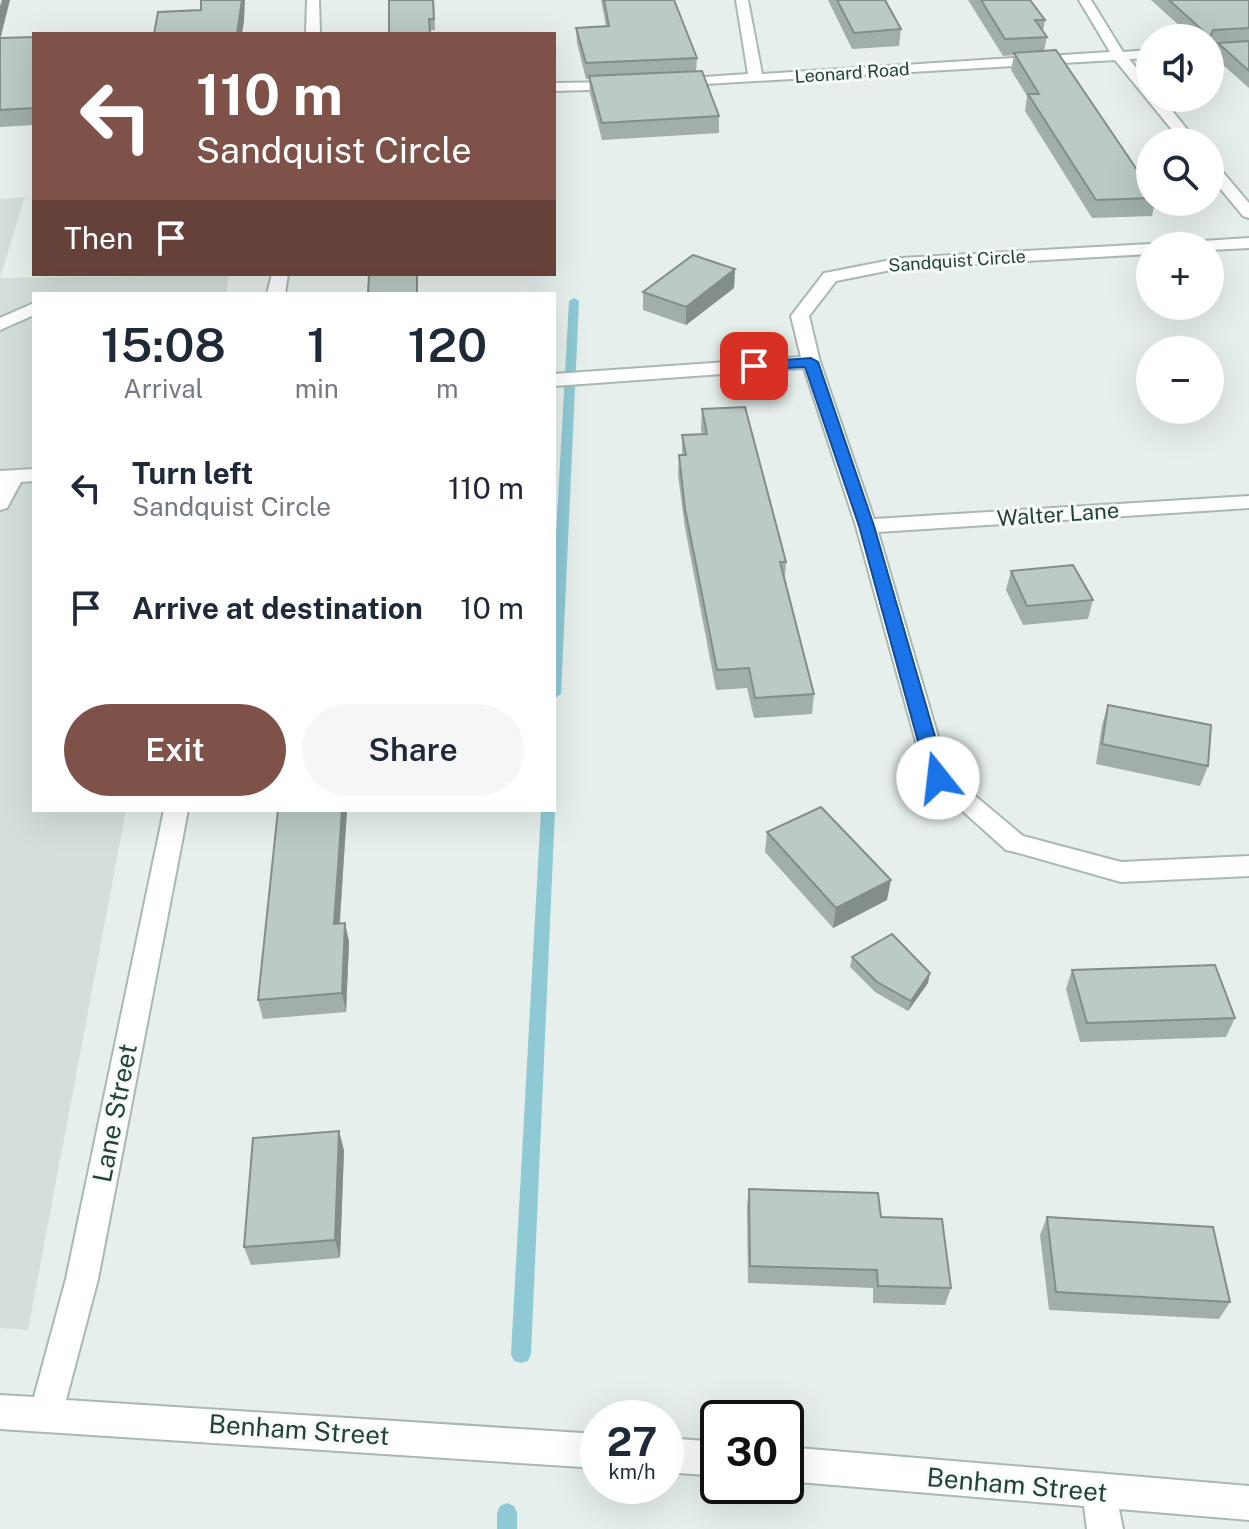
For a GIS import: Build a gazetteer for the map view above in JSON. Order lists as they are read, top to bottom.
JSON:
{
  "streets": {
    "street": [
      "Leonard Road",
      "Sandquist Circle",
      "Walter Lane",
      "Lane Street",
      "Benham Street"
    ]
  },
  "crossings": [
    ["Lane Street", "Benham Street"]
  ],
  "page": {
    "map_buttons": ["+", "−"],
    "turn": ["110 m", "Sandquist Circle"],
    "then": "Then",
    "eta": [
      "15:08",
      "Arrival",
      "1",
      "min",
      "120",
      "m"
    ],
    "list": [
      {
        "name": "Turn left",
        "note": "Sandquist Circle",
        "value": "110 m"
      },
      {
        "name": "Arrive at destination",
        "value": "10 m"
      }
    ],
    "buttons": ["Exit", "Share"],
    "speed": "27 km/h",
    "limit": "30"
  }
}
